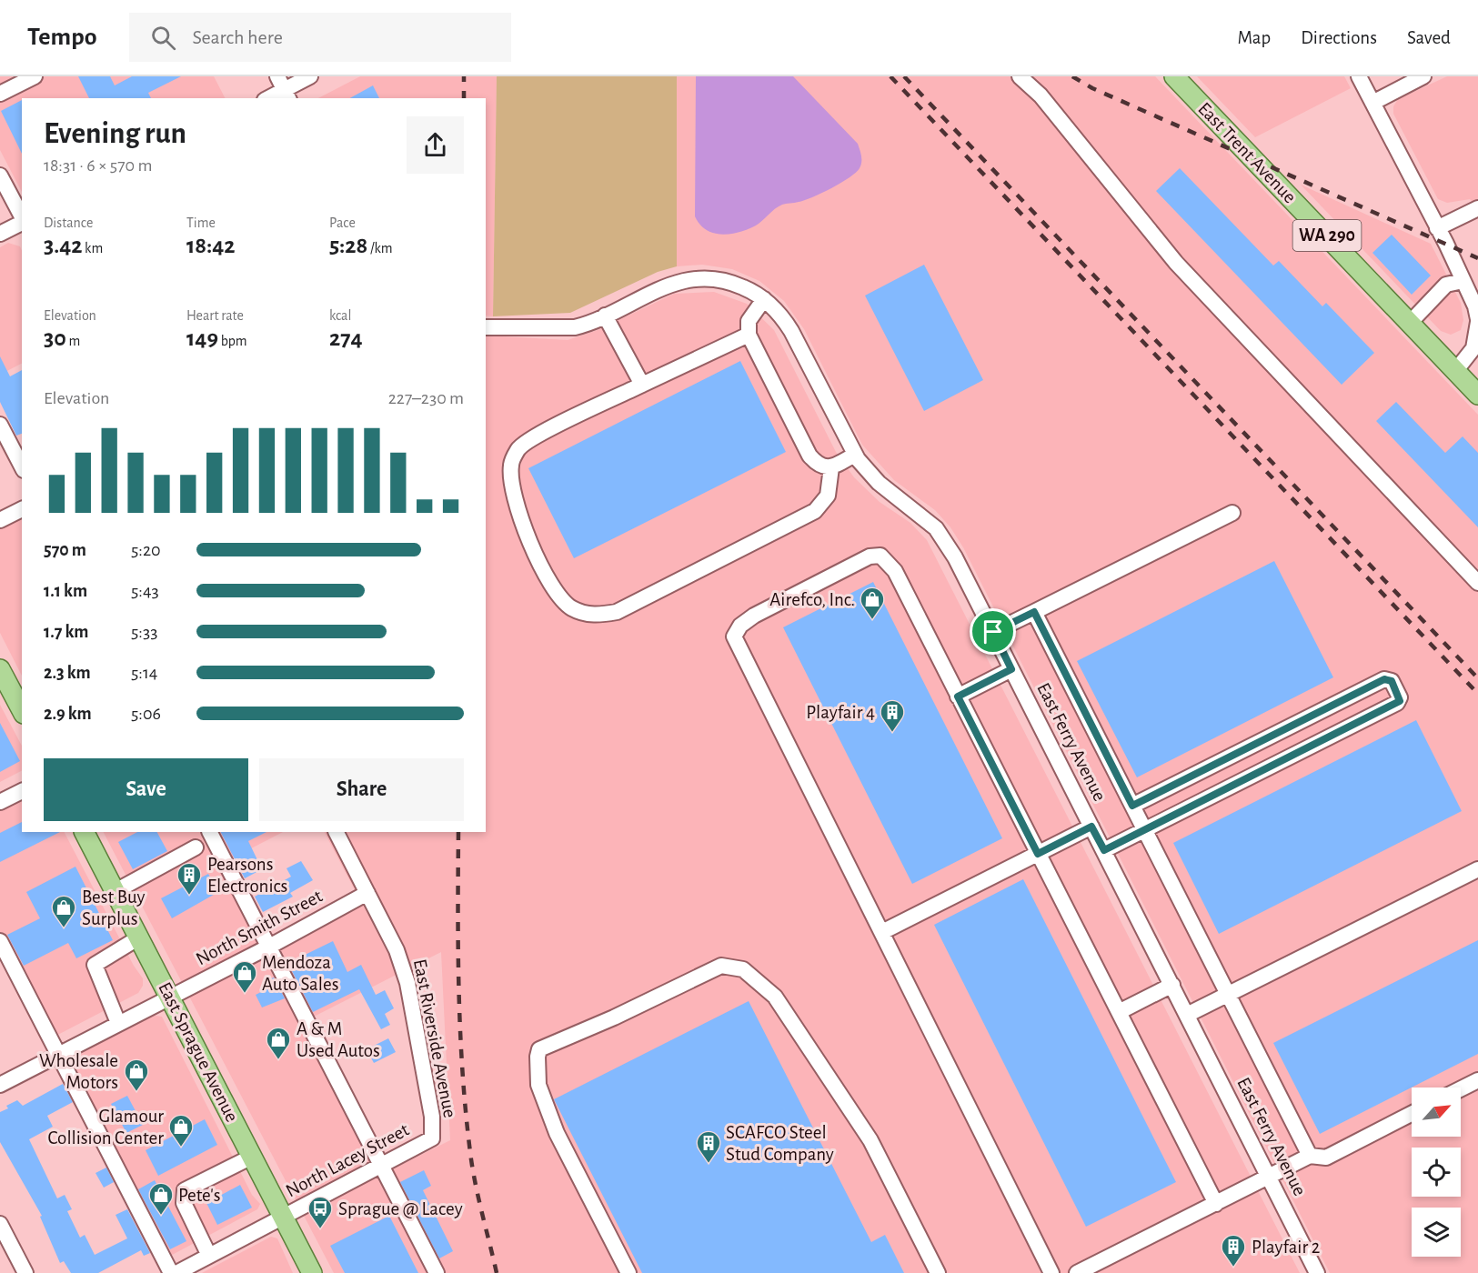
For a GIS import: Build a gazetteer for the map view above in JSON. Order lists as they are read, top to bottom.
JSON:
{
  "streets": {
    "main road": ["East Trent Avenue", "WA 290", "East Sprague Avenue"],
    "street": [
      "East Ferry Avenue",
      "North Smith Street",
      "East Riverside Avenue",
      "North Lacey Street"
    ]
  },
  "crossings": [
    ["North Smith Street", "East Riverside Avenue"],
    ["North Smith Street", "East Sprague Avenue"],
    ["East Riverside Avenue", "North Lacey Street"],
    ["East Sprague Avenue", "North Lacey Street"]
  ],
  "places": {
    "shop": [
      "Airefco, Inc.",
      "Best Buy Surplus",
      "Mendoza Auto Sales",
      "A & M Used Autos",
      "Wholesale Motors",
      "Glamour Collision Center",
      "Pete's"
    ],
    "building": [
      "Playfair 4",
      "Pearsons Electronics",
      "SCAFCO Steel Stud Company",
      "Playfair 2"
    ],
    "bus stop": ["Sprague @ Lacey"]
  },
  "north": "top right",
  "page": {
    "header": "Tempo",
    "search": "Search here",
    "nav": ["Map", "Directions", "Saved"],
    "heading": ["Evening run", "18:31 · 6 × 570 m"],
    "stats": [
      ["Distance", "3.42 km"],
      ["Time", "18:42"],
      ["Pace", "5:28 /km"],
      ["Elevation", "30 m"],
      ["Heart rate", "149 bpm"],
      ["kcal", "274"]
    ],
    "chart": ["Elevation", "227–230 m"],
    "list": [
      {
        "name": "570 m",
        "note": "5:20"
      },
      {
        "name": "1.1 km",
        "note": "5:43"
      },
      {
        "name": "1.7 km",
        "note": "5:33"
      },
      {
        "name": "2.3 km",
        "note": "5:14"
      },
      {
        "name": "2.9 km",
        "note": "5:06"
      }
    ],
    "buttons": ["Save", "Share"]
  }
}
